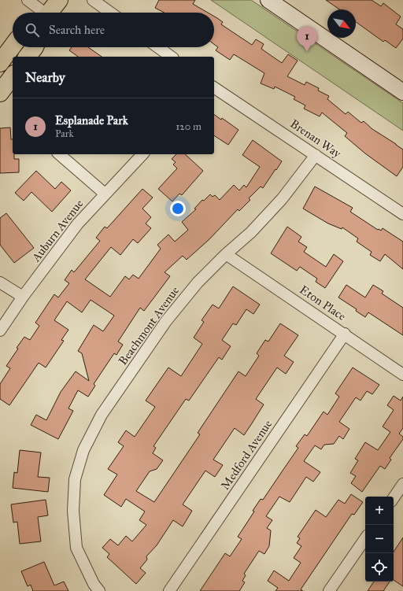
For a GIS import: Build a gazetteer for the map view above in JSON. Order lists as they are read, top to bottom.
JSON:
{
  "streets": {
    "street": [
      "Brenan Way",
      "Auburn Avenue",
      "Eton Place",
      "Beachmont Avenue",
      "Medford Avenue"
    ]
  },
  "crossings": [
    ["Brenan Way", "Beachmont Avenue"],
    ["Eton Place", "Beachmont Avenue"],
    ["Eton Place", "Medford Avenue"]
  ],
  "north": "bottom right",
  "page": {
    "search": "Search here",
    "pins": "1",
    "heading": "Nearby",
    "list": [
      {
        "mark": "1",
        "name": "Esplanade Park",
        "note": "Park",
        "value": "120 m"
      }
    ],
    "map_buttons": ["+", "−"]
  }
}
